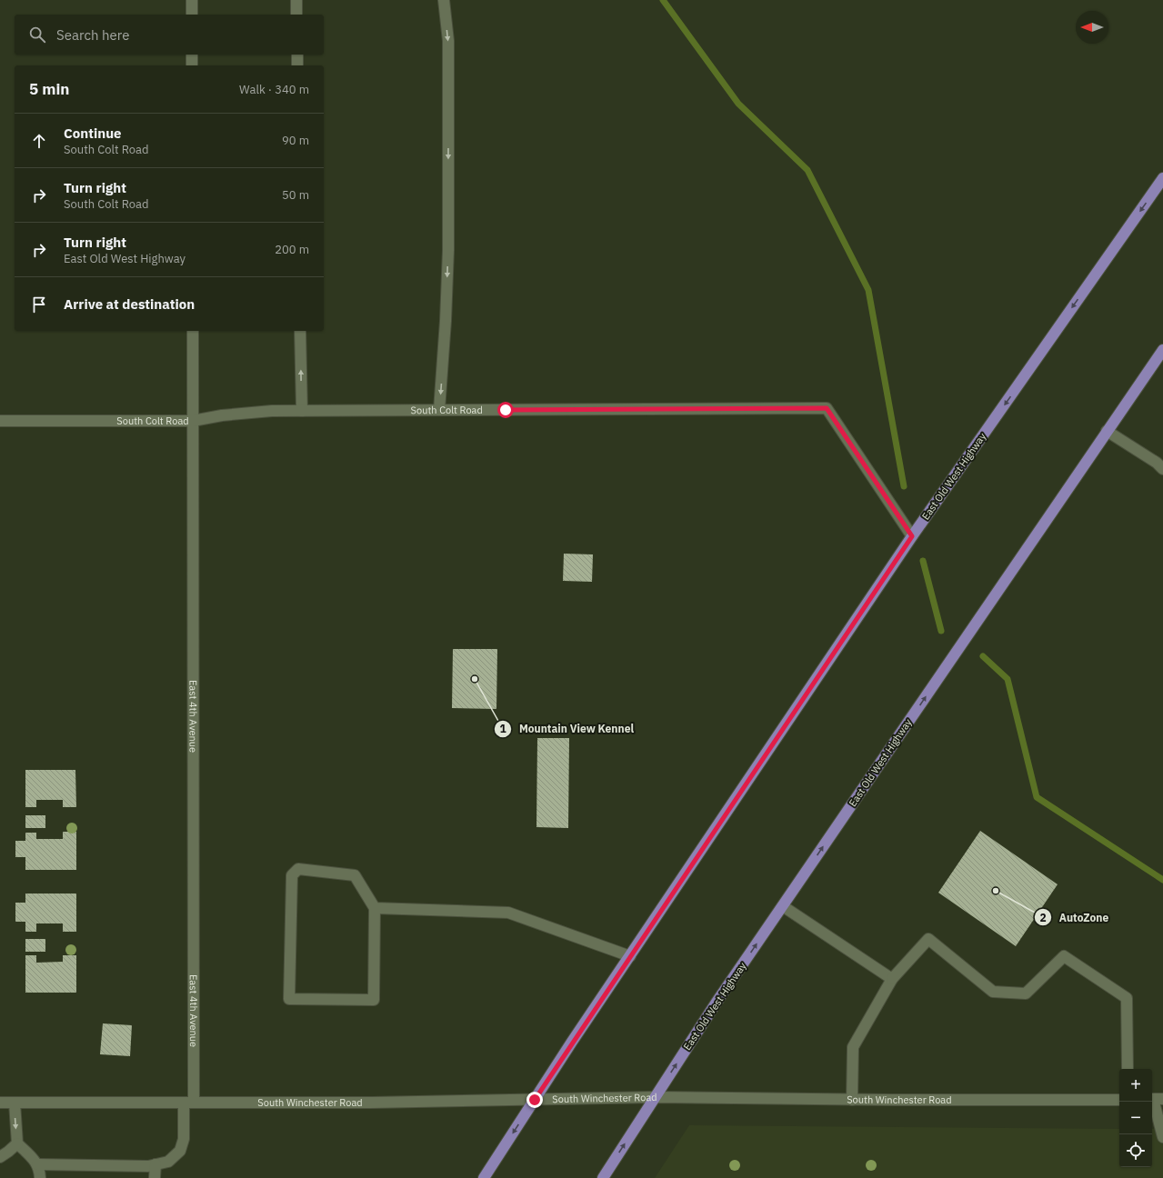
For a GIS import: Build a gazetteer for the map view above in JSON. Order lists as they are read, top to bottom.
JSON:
{
  "streets": {
    "main road": ["East Old West Highway"],
    "street": ["South Colt Road", "East 4th Avenue", "South Winchester Road"]
  },
  "crossings": [
    ["South Colt Road", "East Old West Highway"],
    ["South Colt Road", "East 4th Avenue"],
    ["East Old West Highway", "South Winchester Road"],
    ["East 4th Avenue", "South Winchester Road"]
  ],
  "places": ["Mountain View Kennel", "AutoZone"],
  "north": "left",
  "page": {
    "search": "Search here",
    "heading": ["5 min", "Walk · 340 m"],
    "list": [
      ["Continue", "South Colt Road", "90 m"],
      ["Turn right", "South Colt Road", "50 m"],
      ["Turn right", "East Old West Highway", "200 m"],
      "Arrive at destination"
    ],
    "map_buttons": ["+", "−"]
  }
}
